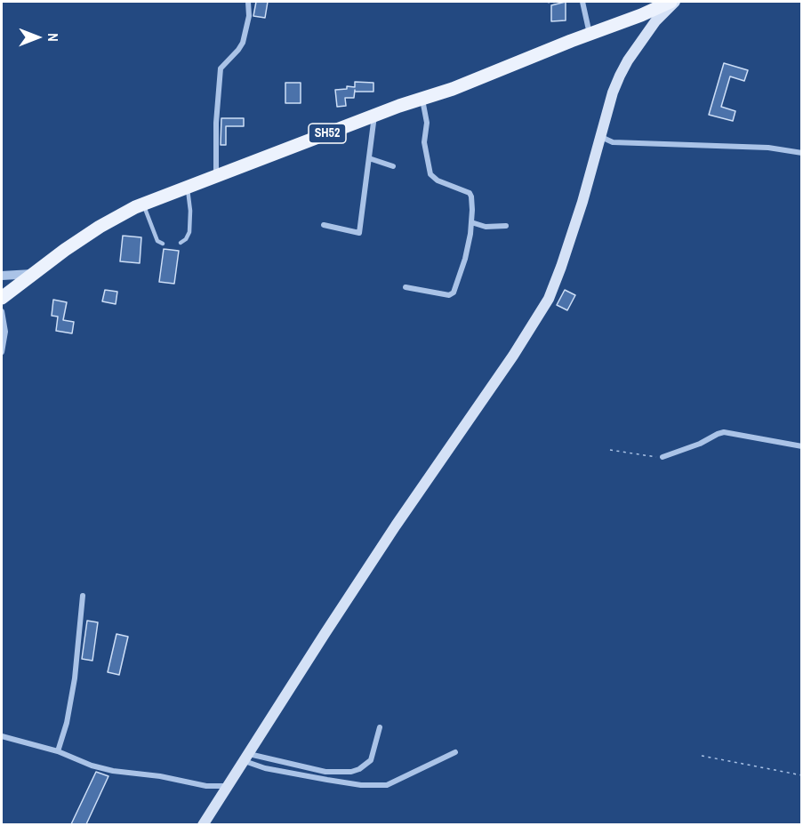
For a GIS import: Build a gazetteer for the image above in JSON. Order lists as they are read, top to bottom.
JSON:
{
  "streets": {
    "main road": ["SH52"]
  },
  "north": "right"
}
